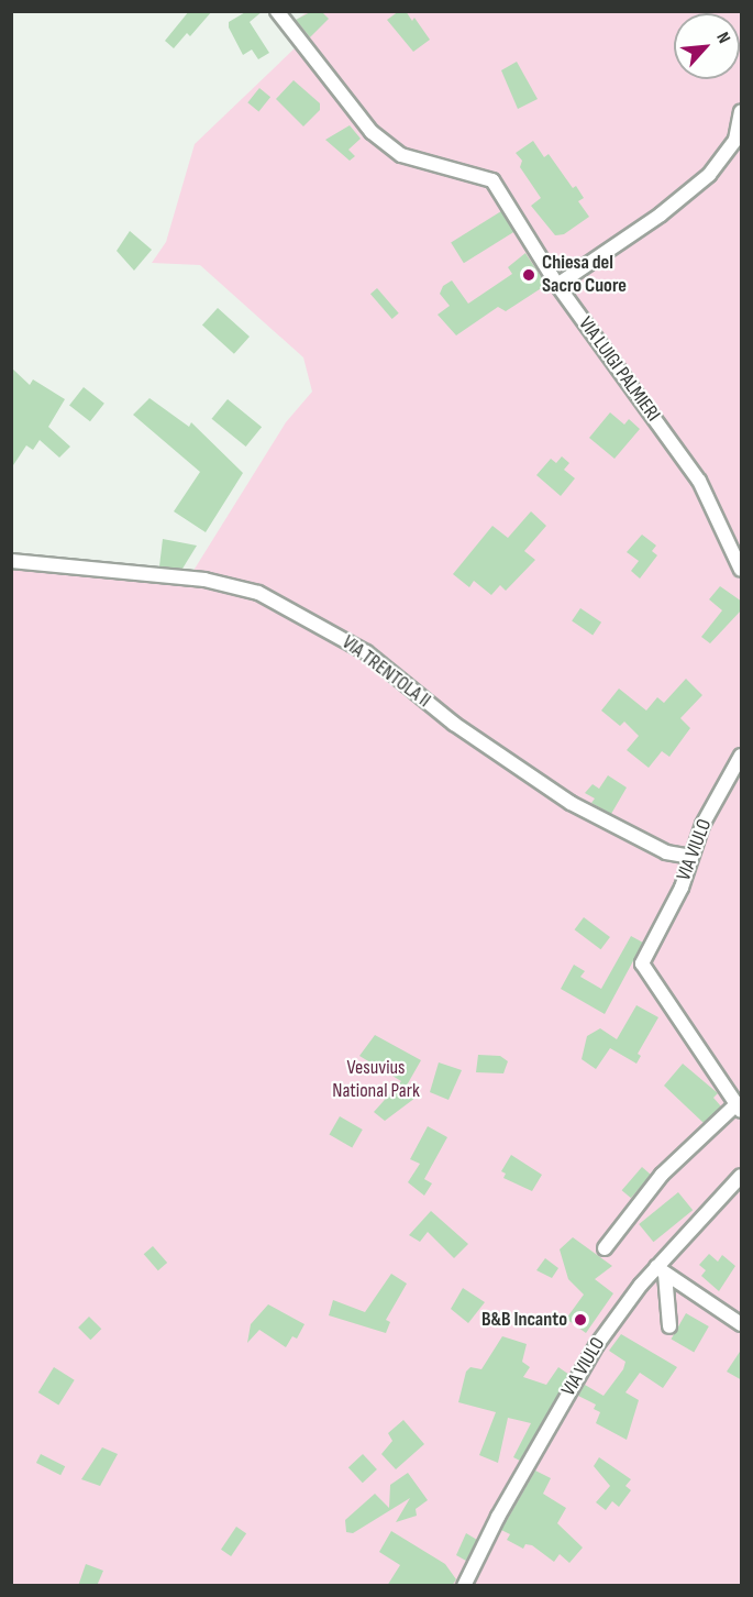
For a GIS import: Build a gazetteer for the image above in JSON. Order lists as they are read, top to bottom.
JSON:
{
  "streets": {
    "street": ["VIA LUIGI PALMIERI", "VIA TRENTOLA II", "VIA VIULO"]
  },
  "crossings": [
    ["VIA TRENTOLA II", "VIA VIULO"]
  ],
  "parks": ["Vesuvius National Park"],
  "places": ["Chiesa del Sacro Cuore", "B&B Incanto"],
  "north": "top right"
}
